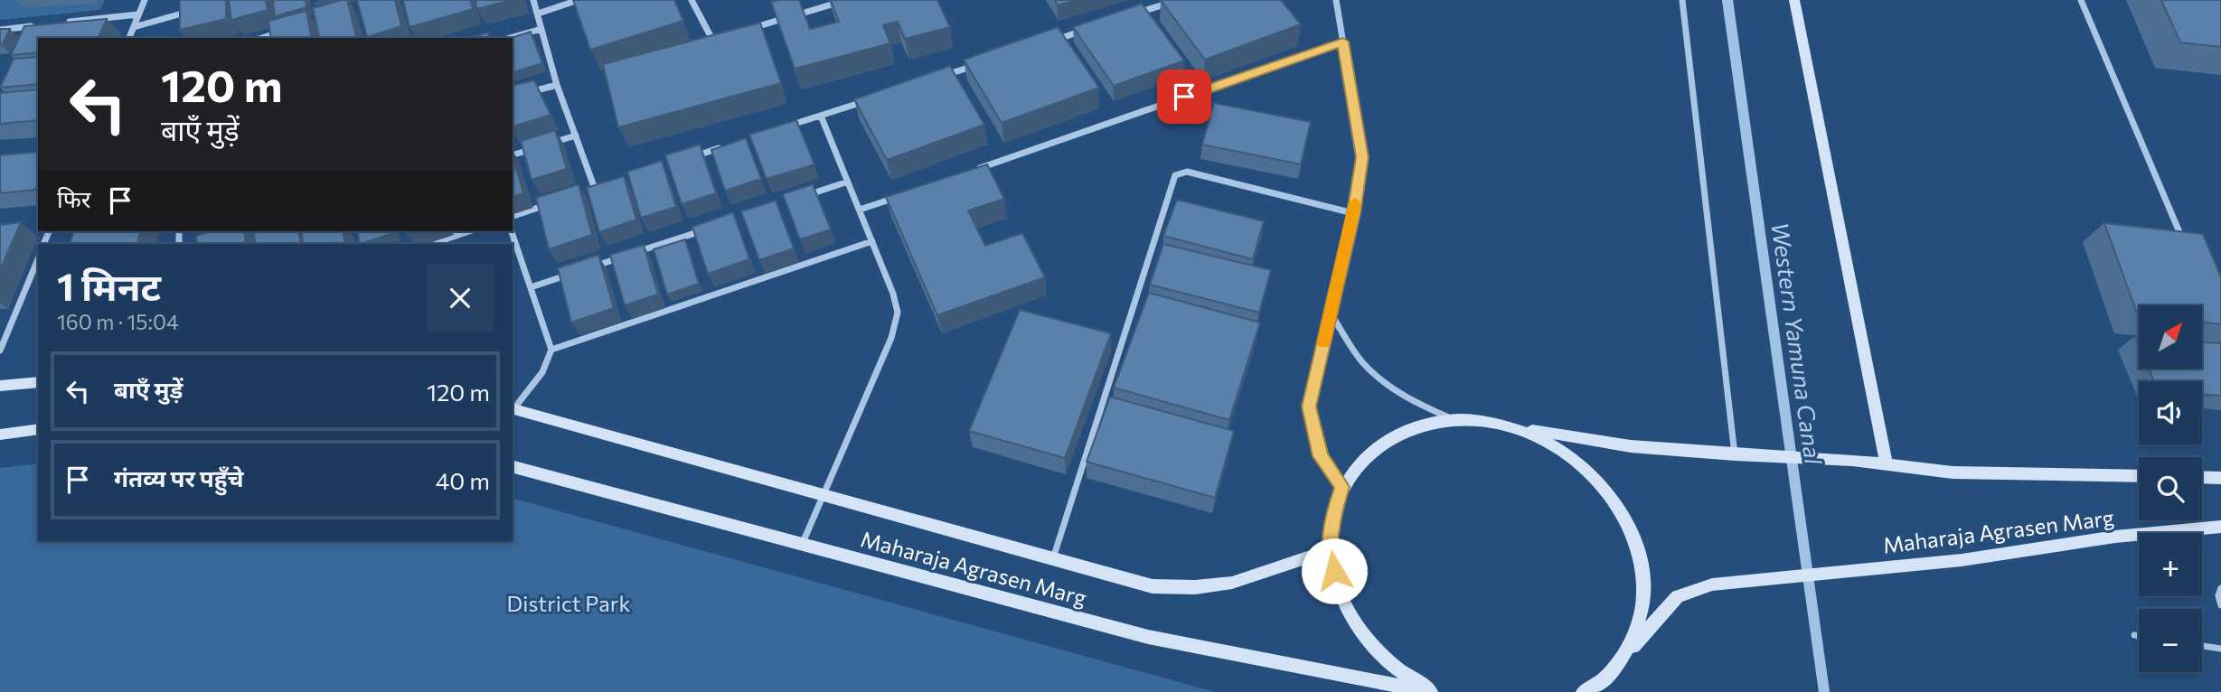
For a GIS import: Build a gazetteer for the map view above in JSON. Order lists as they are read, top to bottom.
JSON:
{
  "streets": {
    "street": ["Maharaja Agrasen Marg"]
  },
  "water": ["Western Yamuna Canal"],
  "parks": ["District Park"],
  "north": "top right",
  "page": {
    "turn": ["120 m", "बाएँ मुड़ें"],
    "then": "फिर",
    "heading": ["1 मिनट", "160 m · 15:04"],
    "map_buttons": ["+", "−"],
    "list": [
      {
        "name": "बाएँ मुड़ें",
        "value": "120 m"
      },
      {
        "name": "गंतव्य पर पहुँचे",
        "value": "40 m"
      }
    ]
  }
}
